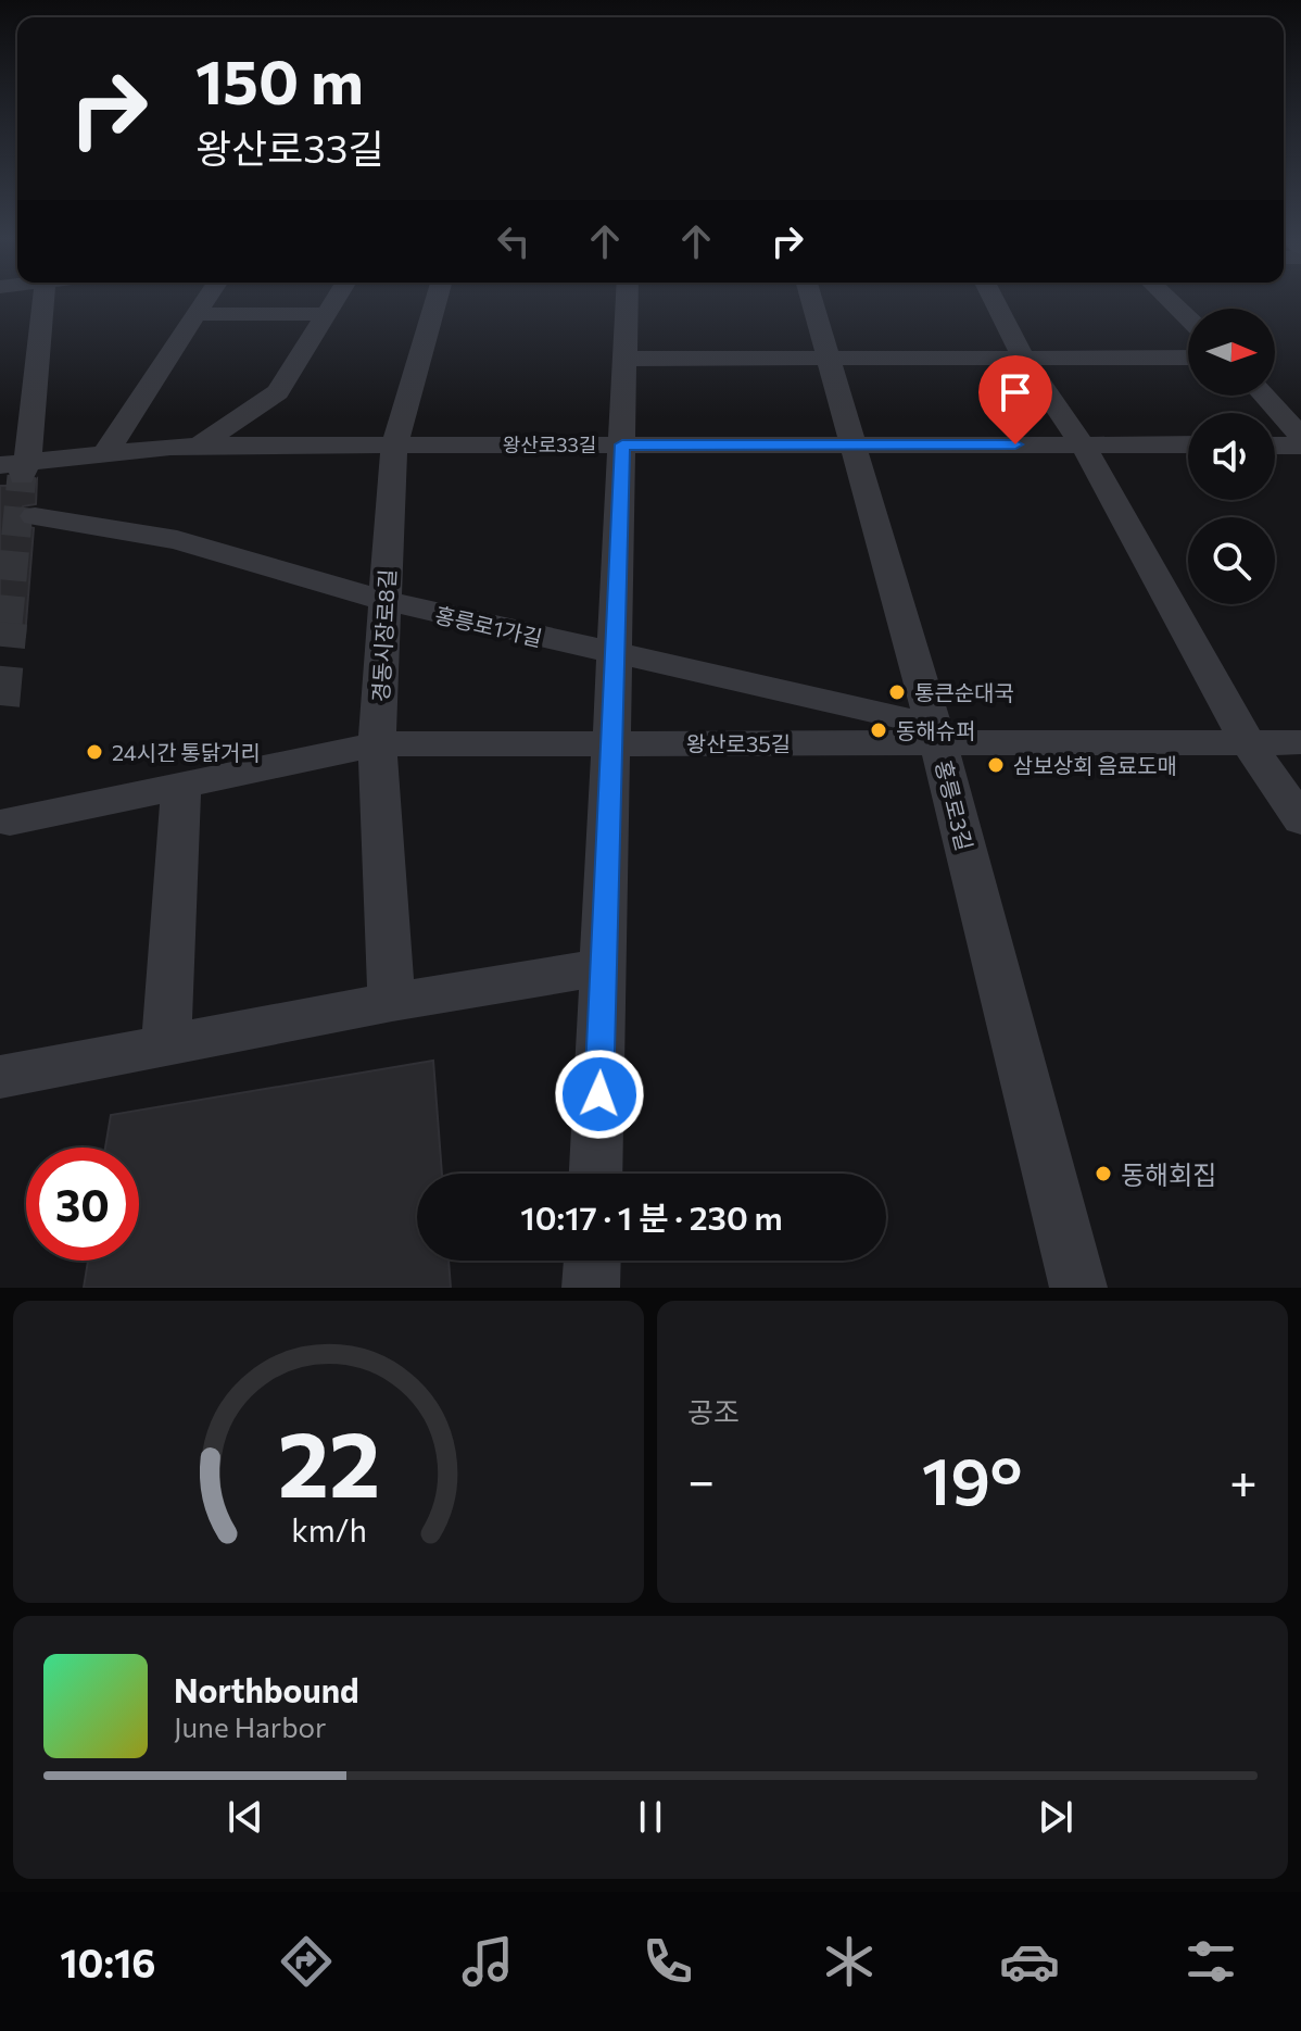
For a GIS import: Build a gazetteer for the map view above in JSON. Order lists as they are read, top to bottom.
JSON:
{
  "streets": {
    "street": [
      "왕산로33길",
      "홍릉로1가길",
      "경동시장로8길",
      "왕산로35길",
      "홍릉로3길"
    ]
  },
  "crossings": [
    ["왕산로33길", "경동시장로8길"],
    ["왕산로33길", "홍릉로3길"],
    ["홍릉로1가길", "경동시장로8길"],
    ["홍릉로1가길", "왕산로35길"],
    ["홍릉로1가길", "홍릉로3길"],
    ["경동시장로8길", "왕산로35길"],
    ["왕산로35길", "홍릉로3길"]
  ],
  "places": [
    "통큰순대국",
    "동해슈퍼",
    "24시간 통닭거리",
    "삼보상회 음료도매",
    "동해회집"
  ],
  "north": "right",
  "page": {
    "turn": ["150 m", "왕산로33길"],
    "limit": "30",
    "trip": "10:17 · 1 분 · 230 m",
    "tile": "공조",
    "heat": ["−", "19°", "+"],
    "song": ["Northbound", "June Harbor"],
    "tabs": "10:16",
    "gauge": ["22", "km/h"]
  }
}
